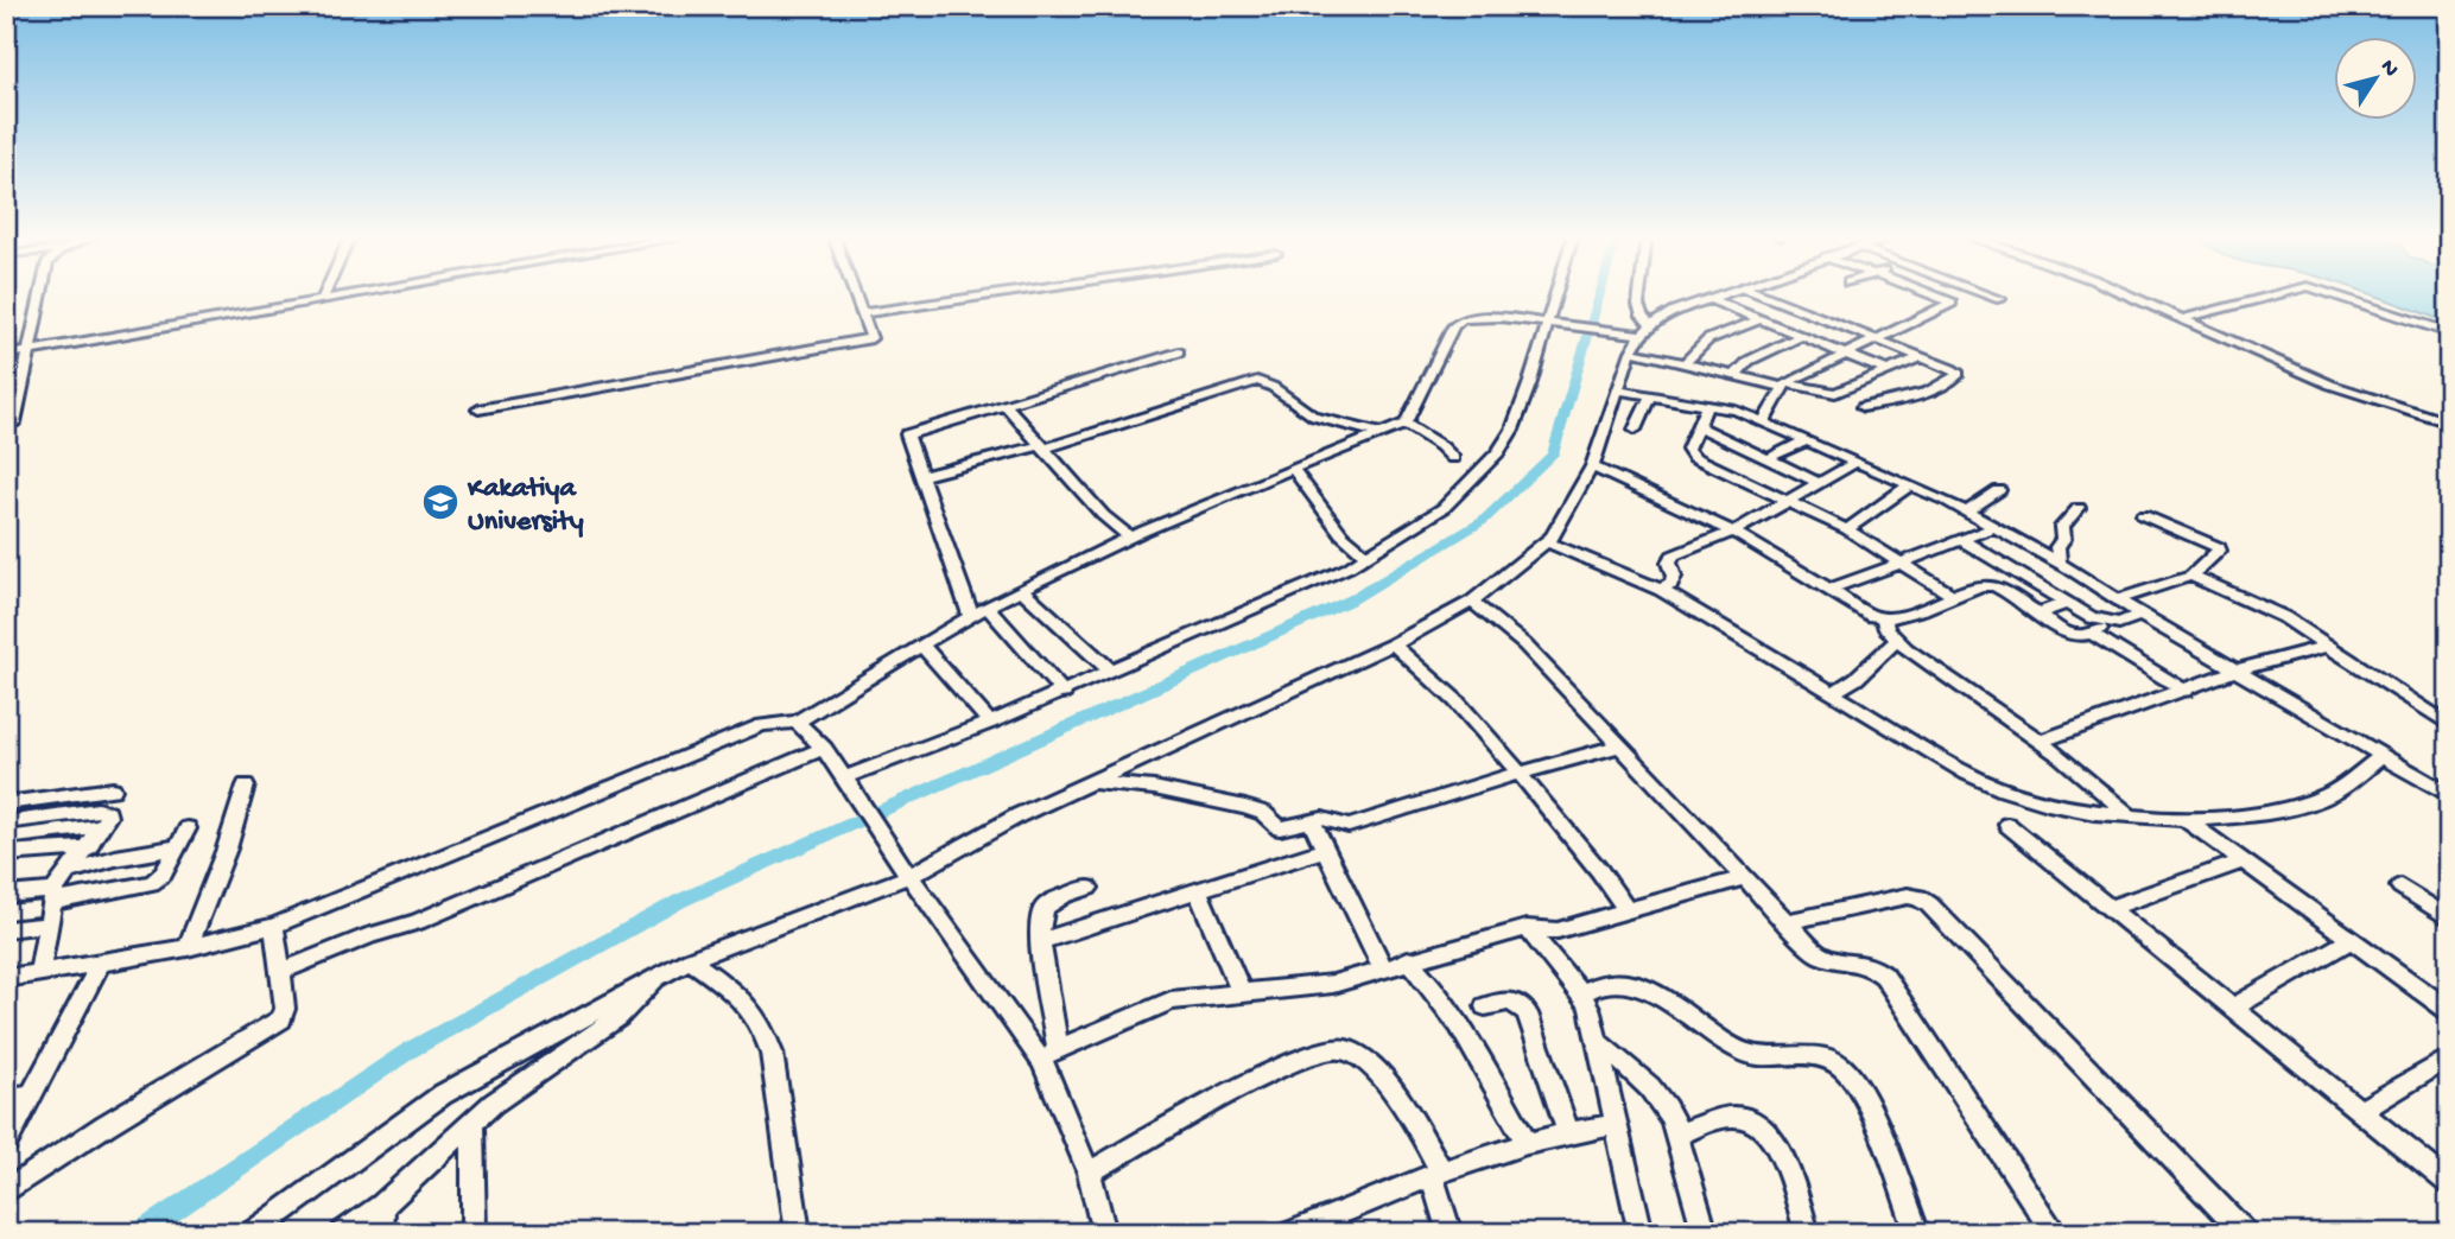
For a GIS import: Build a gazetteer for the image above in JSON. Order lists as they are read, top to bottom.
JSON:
{
  "places": {
    "school or university": ["Kakatiya University"]
  },
  "north": "top right"
}
